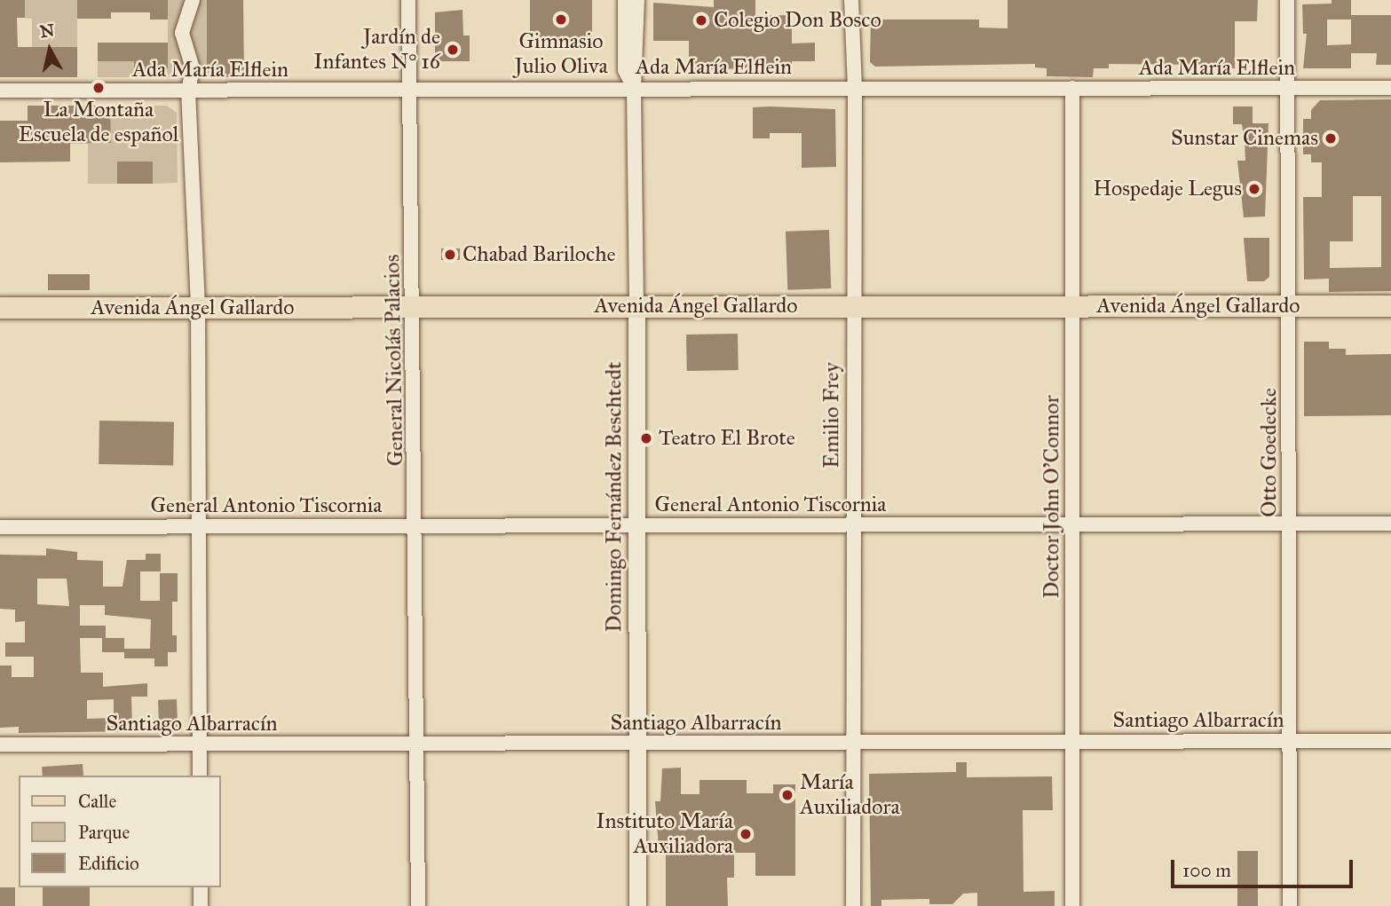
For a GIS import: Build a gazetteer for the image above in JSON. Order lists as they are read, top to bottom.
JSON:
{
  "streets": {
    "main road": ["Avenida Ángel Gallardo"],
    "street": [
      "Ada María Elflein",
      "General Nicolás Palacios",
      "Emilio Frey",
      "Otto Goedecke",
      "Domingo Fernández Beschtedt",
      "Doctor John O'Connor",
      "General Antonio Tiscornia",
      "Santiago Albarracín"
    ]
  },
  "crossings": [
    ["Ada María Elflein", "General Nicolás Palacios"],
    ["Ada María Elflein", "Emilio Frey"],
    ["Ada María Elflein", "Otto Goedecke"],
    ["Ada María Elflein", "Domingo Fernández Beschtedt"],
    ["Ada María Elflein", "Doctor John O'Connor"],
    ["Avenida Ángel Gallardo", "General Nicolás Palacios"],
    ["Avenida Ángel Gallardo", "Emilio Frey"],
    ["Avenida Ángel Gallardo", "Otto Goedecke"],
    ["Avenida Ángel Gallardo", "Domingo Fernández Beschtedt"],
    ["Avenida Ángel Gallardo", "Doctor John O'Connor"],
    ["General Nicolás Palacios", "General Antonio Tiscornia"],
    ["General Nicolás Palacios", "Santiago Albarracín"],
    ["Emilio Frey", "General Antonio Tiscornia"],
    ["Emilio Frey", "Santiago Albarracín"],
    ["Otto Goedecke", "General Antonio Tiscornia"],
    ["Otto Goedecke", "Santiago Albarracín"],
    ["Domingo Fernández Beschtedt", "General Antonio Tiscornia"],
    ["Domingo Fernández Beschtedt", "Santiago Albarracín"],
    ["Doctor John O'Connor", "General Antonio Tiscornia"],
    ["Doctor John O'Connor", "Santiago Albarracín"]
  ],
  "places": [
    "Gimnasio Julio Oliva",
    "Colegio Don Bosco",
    "Jardín de Infantes N° 16",
    "La Montaña Escuela de español",
    "Sunstar Cinemas",
    "Hospedaje Legus",
    "Chabad Bariloche",
    "Teatro El Brote",
    "María Auxiliadora",
    "Instituto María Auxiliadora"
  ],
  "legend": ["Calle", "Parque", "Edificio"],
  "scale_bar": "100 m",
  "north": "top"
}
